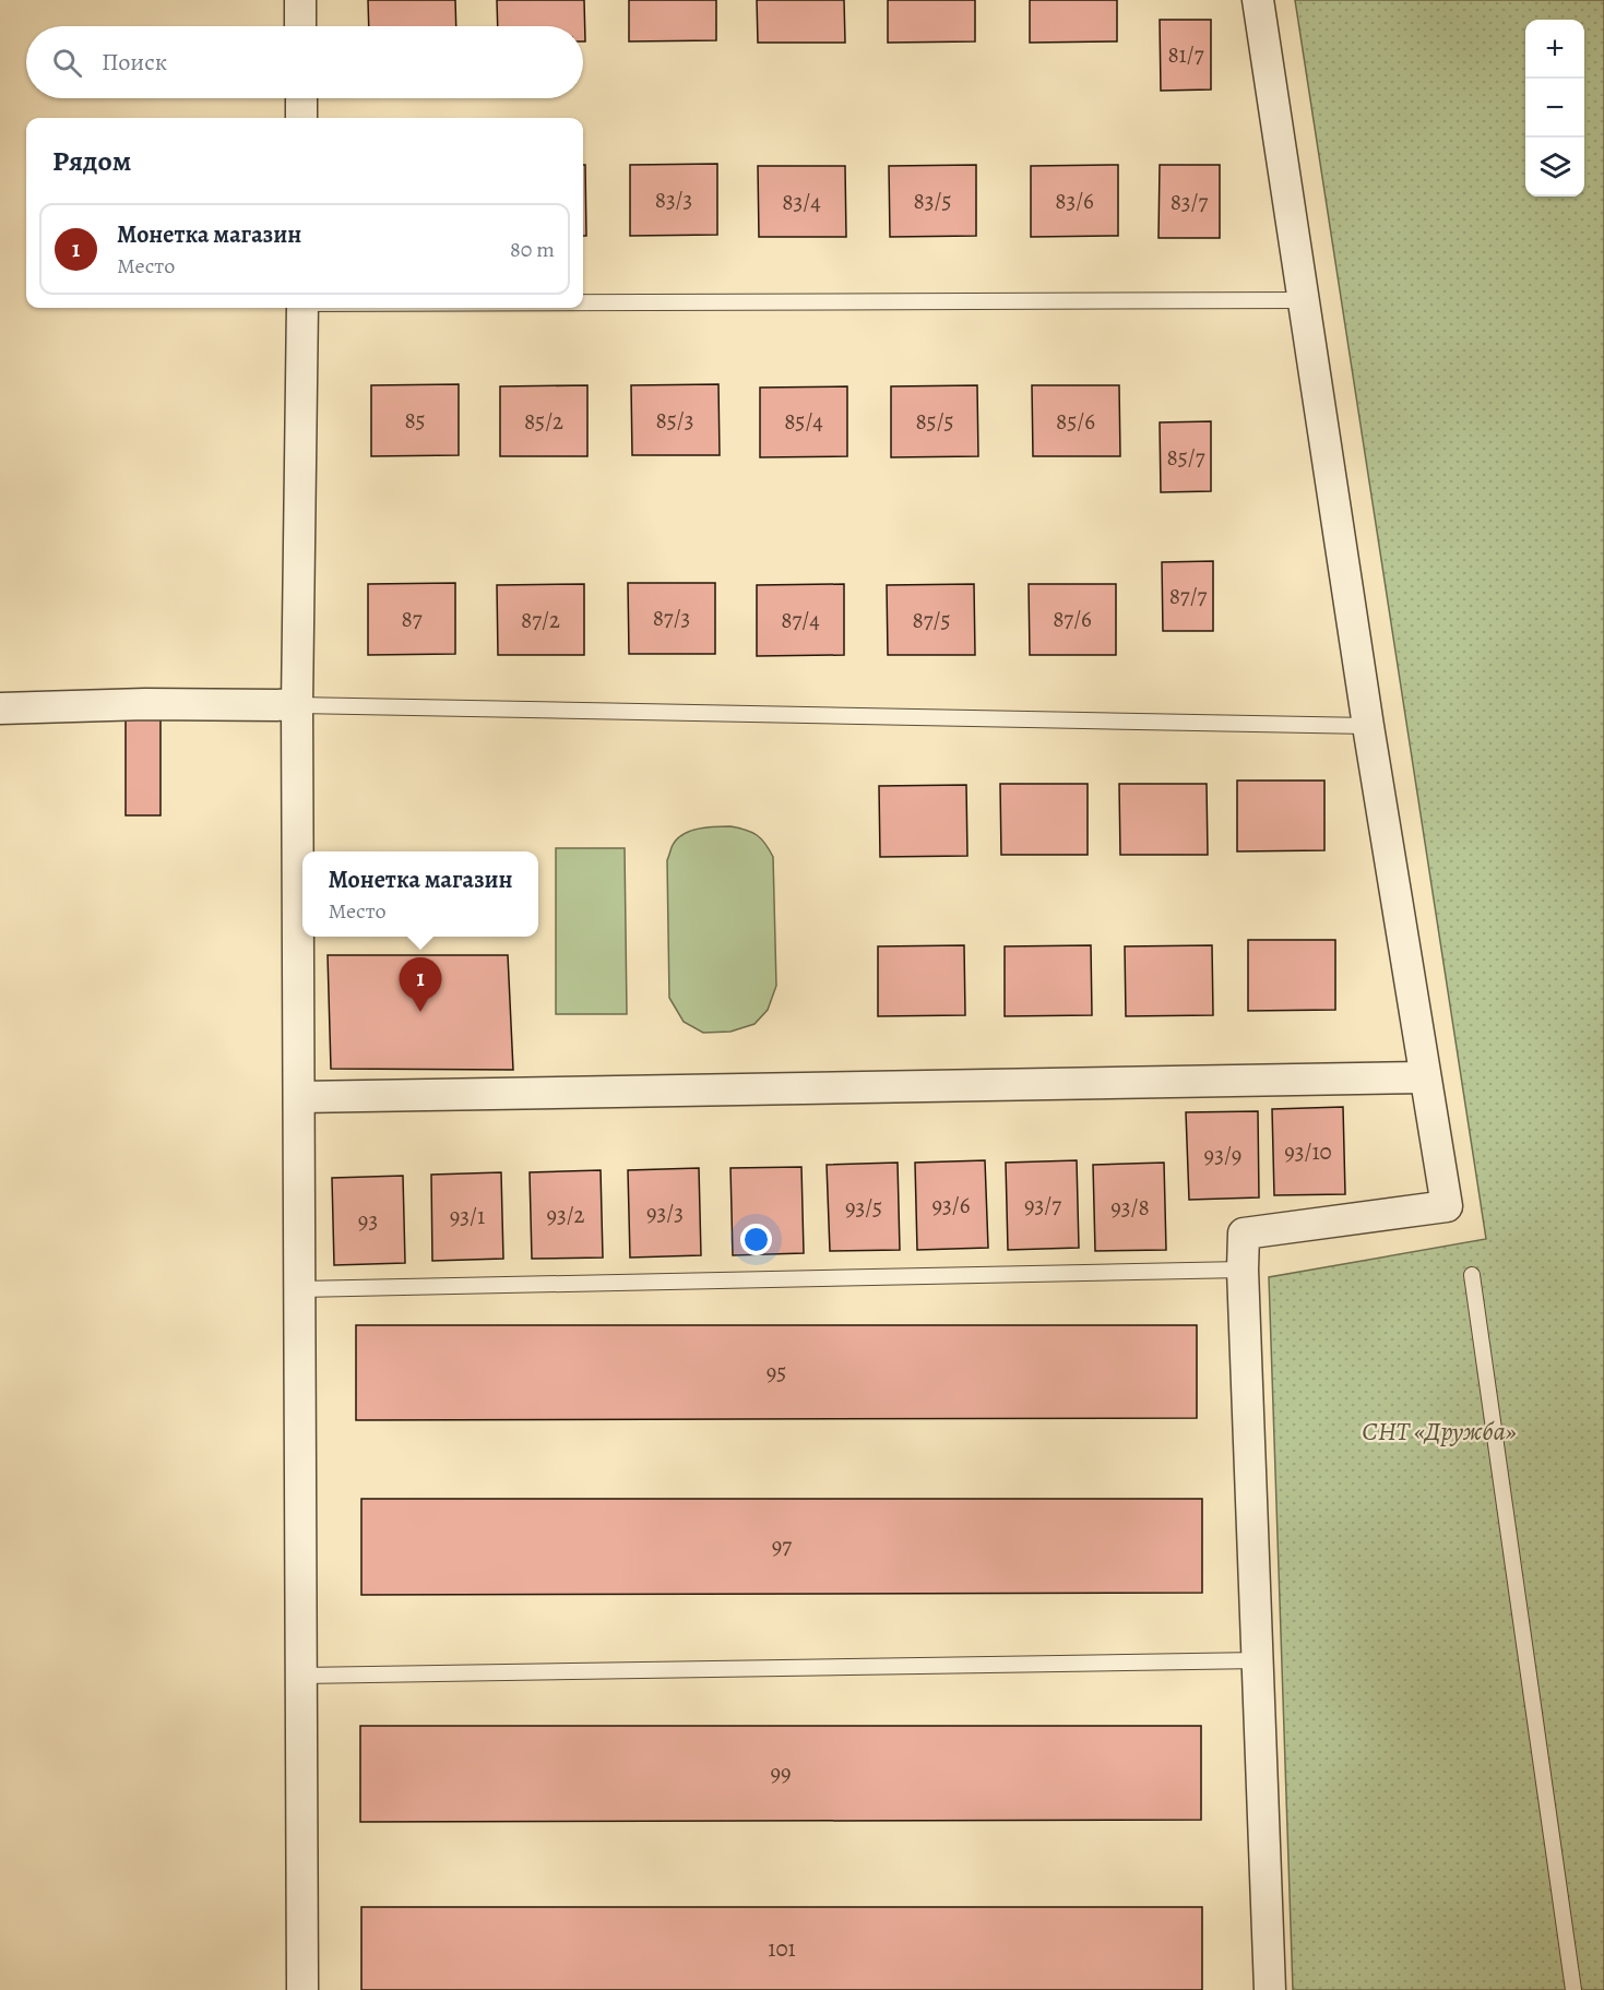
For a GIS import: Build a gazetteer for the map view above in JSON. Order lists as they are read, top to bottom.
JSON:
{
  "parks": ["СНТ «Дружба»"],
  "house_numbers": [
    "81/7",
    "83/3",
    "83/5",
    "83/6",
    "83/4",
    "83/7",
    "85",
    "85/3",
    "85/2",
    "85/4",
    "85/5",
    "85/6",
    "85/7",
    "87/7",
    "87/3",
    "87",
    "87/6",
    "87/2",
    "87/4",
    "87/5",
    "93/10",
    "93/9",
    "93/6",
    "93/7",
    "93/5",
    "93/8",
    "93/3",
    "93/2",
    "93/1",
    "93",
    "95",
    "97",
    "99",
    "101"
  ],
  "page": {
    "map_buttons": ["+", "−"],
    "search": "Поиск",
    "heading": "Рядом",
    "list": [
      {
        "mark": "1",
        "name": "Монетка магазин",
        "note": "Место",
        "value": "80 m"
      }
    ],
    "popup": ["Монетка магазин", "Место"],
    "pins": "1"
  }
}
